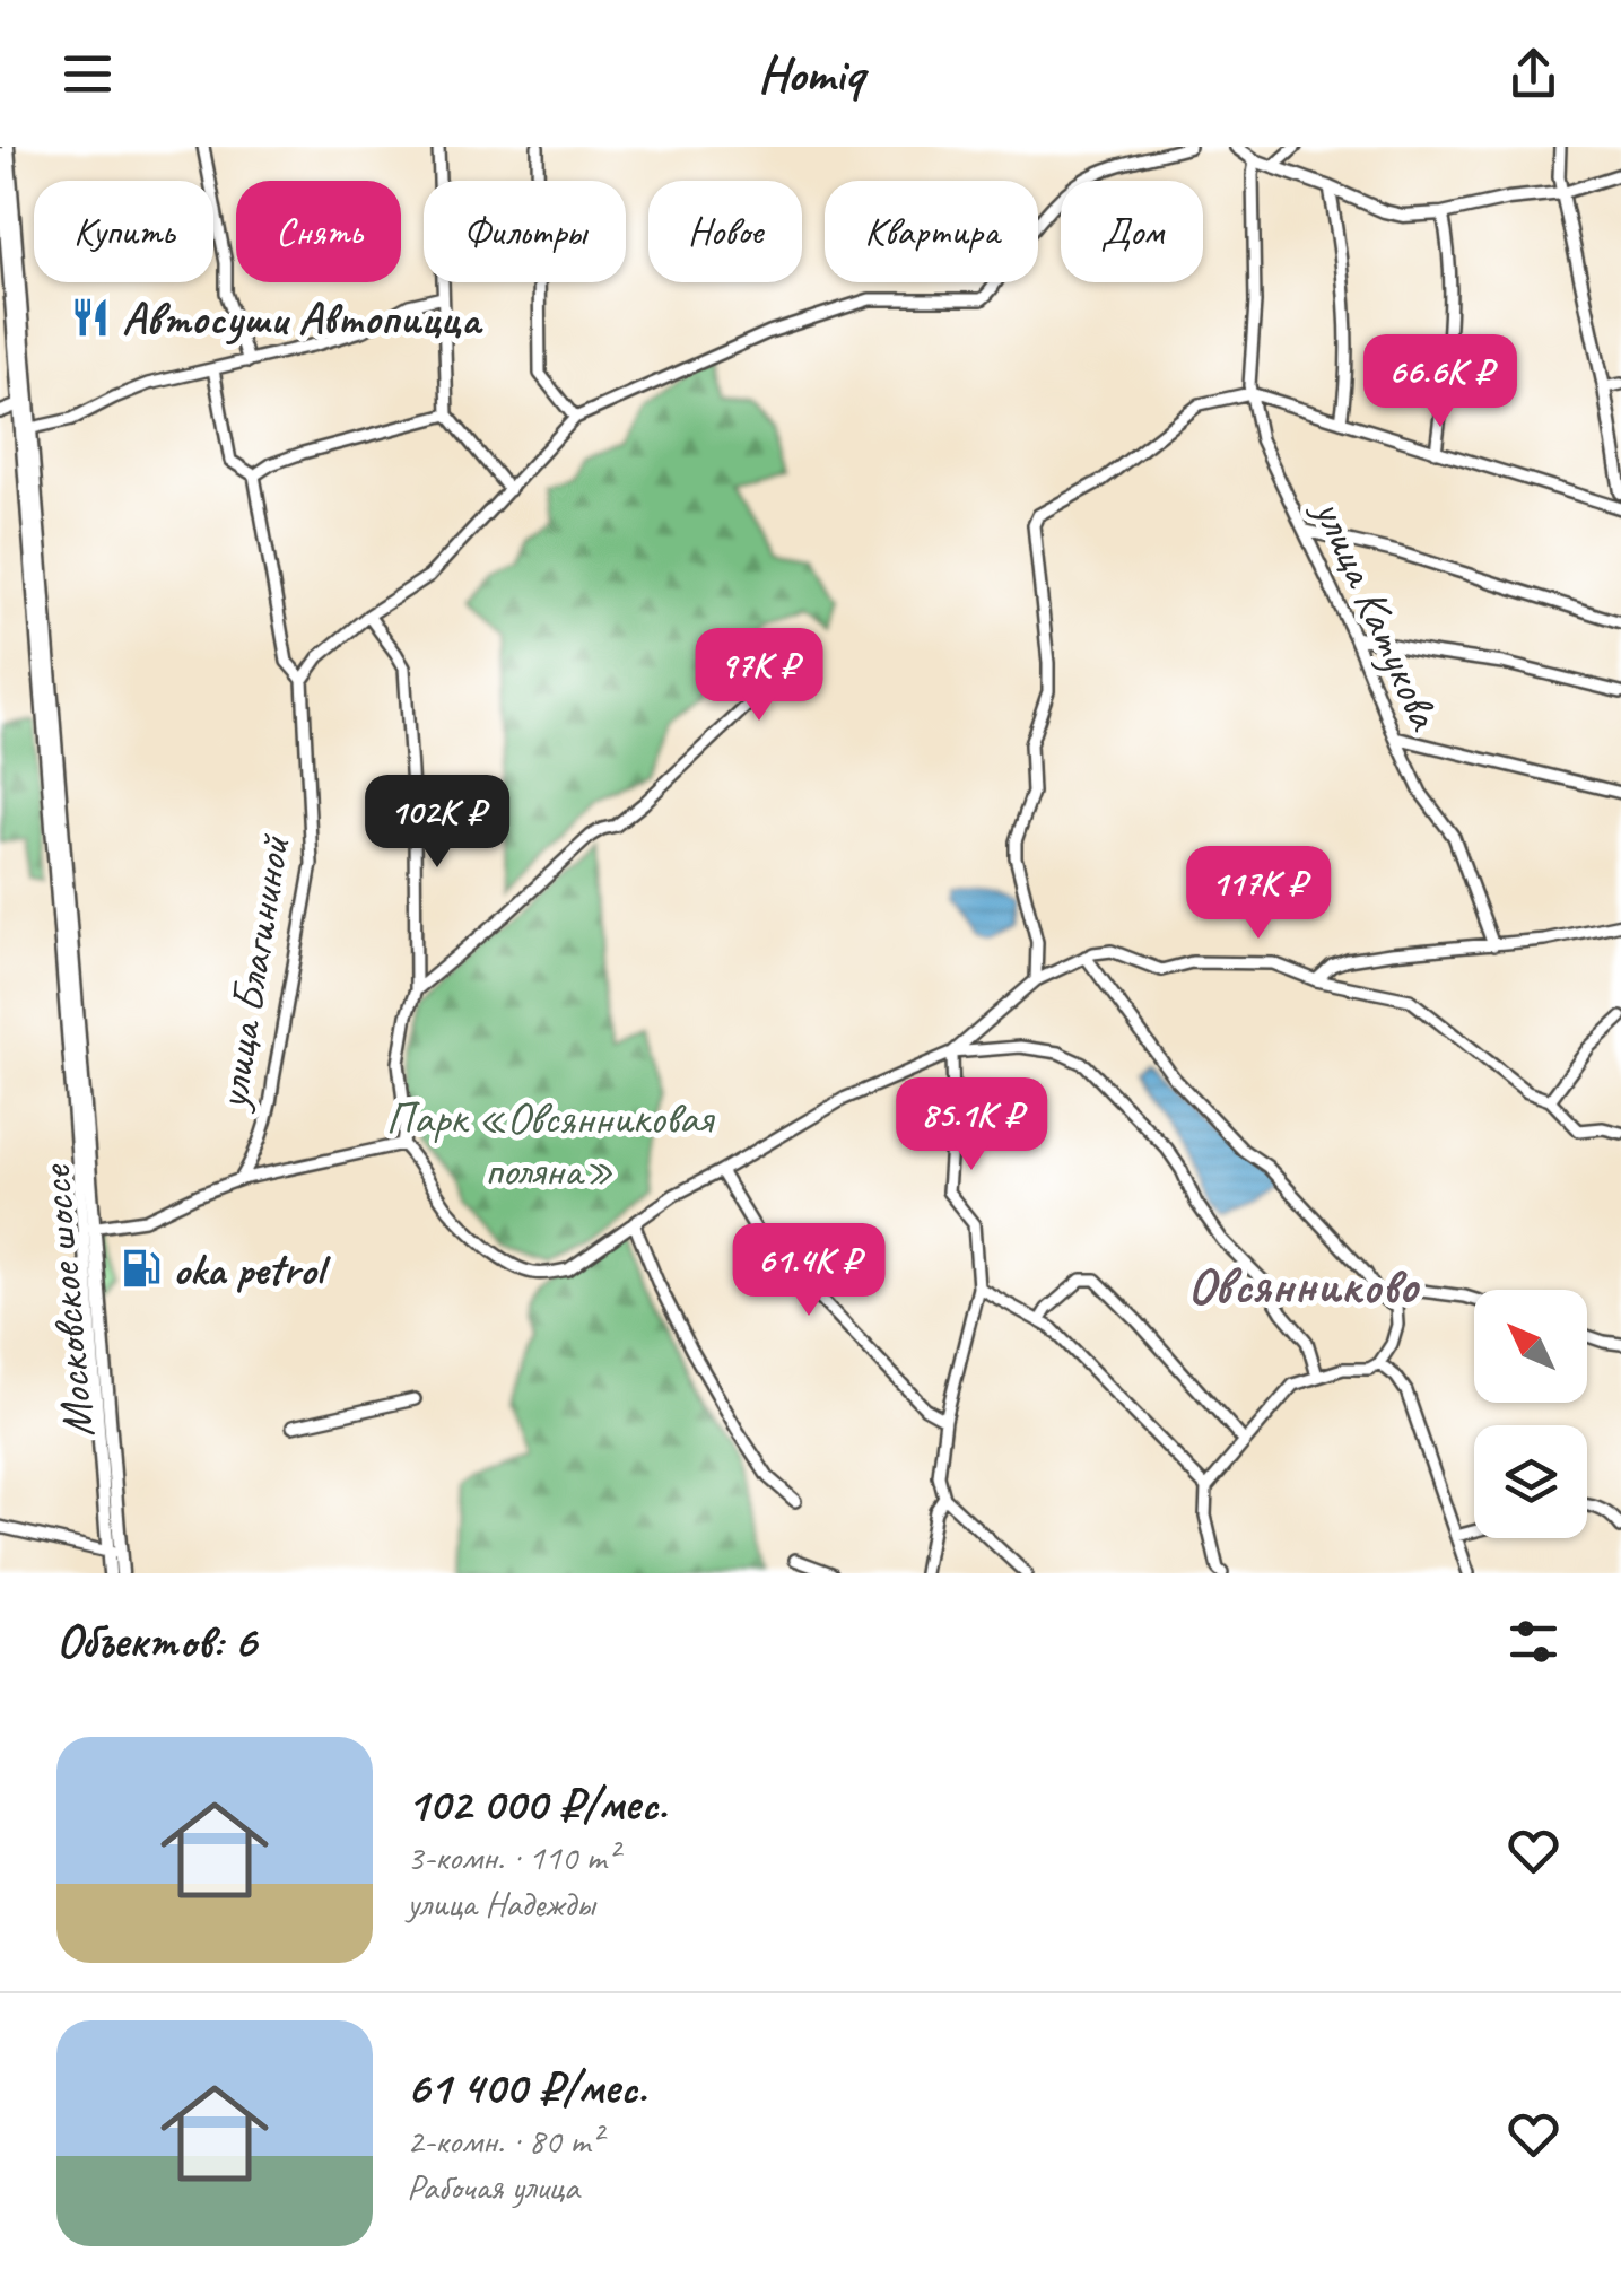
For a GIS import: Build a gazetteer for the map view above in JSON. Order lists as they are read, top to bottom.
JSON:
{
  "streets": {
    "main road": ["Московское шоссе"],
    "street": ["улица Катукова", "улица Благининой"]
  },
  "crossings": [
    ["улица Благининой", "Московское шоссе"]
  ],
  "districts": ["Овсянниково"],
  "parks": ["Парк «Овсянниковая поляна»"],
  "places": {
    "restaurant": ["Автосуши Автопицца"],
    "fuel station": ["oka petrol"]
  },
  "north": "top left",
  "page": {
    "header": "Homiq",
    "chip": [
      "Купить",
      "Снять",
      "Фильтры",
      "Новое",
      "Квартира",
      "Дом"
    ],
    "price": [
      "66.6K ₽",
      "97K ₽",
      "102K ₽",
      "117K ₽",
      "85.1K ₽",
      "61.4K ₽"
    ],
    "heading": "Объектов: 6",
    "list": [
      {
        "name": "102 000 ₽/мес.",
        "note": "3-комн. · 110 m² · улица Надежды"
      },
      {
        "name": "61 400 ₽/мес.",
        "note": "2-комн. · 80 m² · Рабочая улица"
      }
    ]
  }
}
